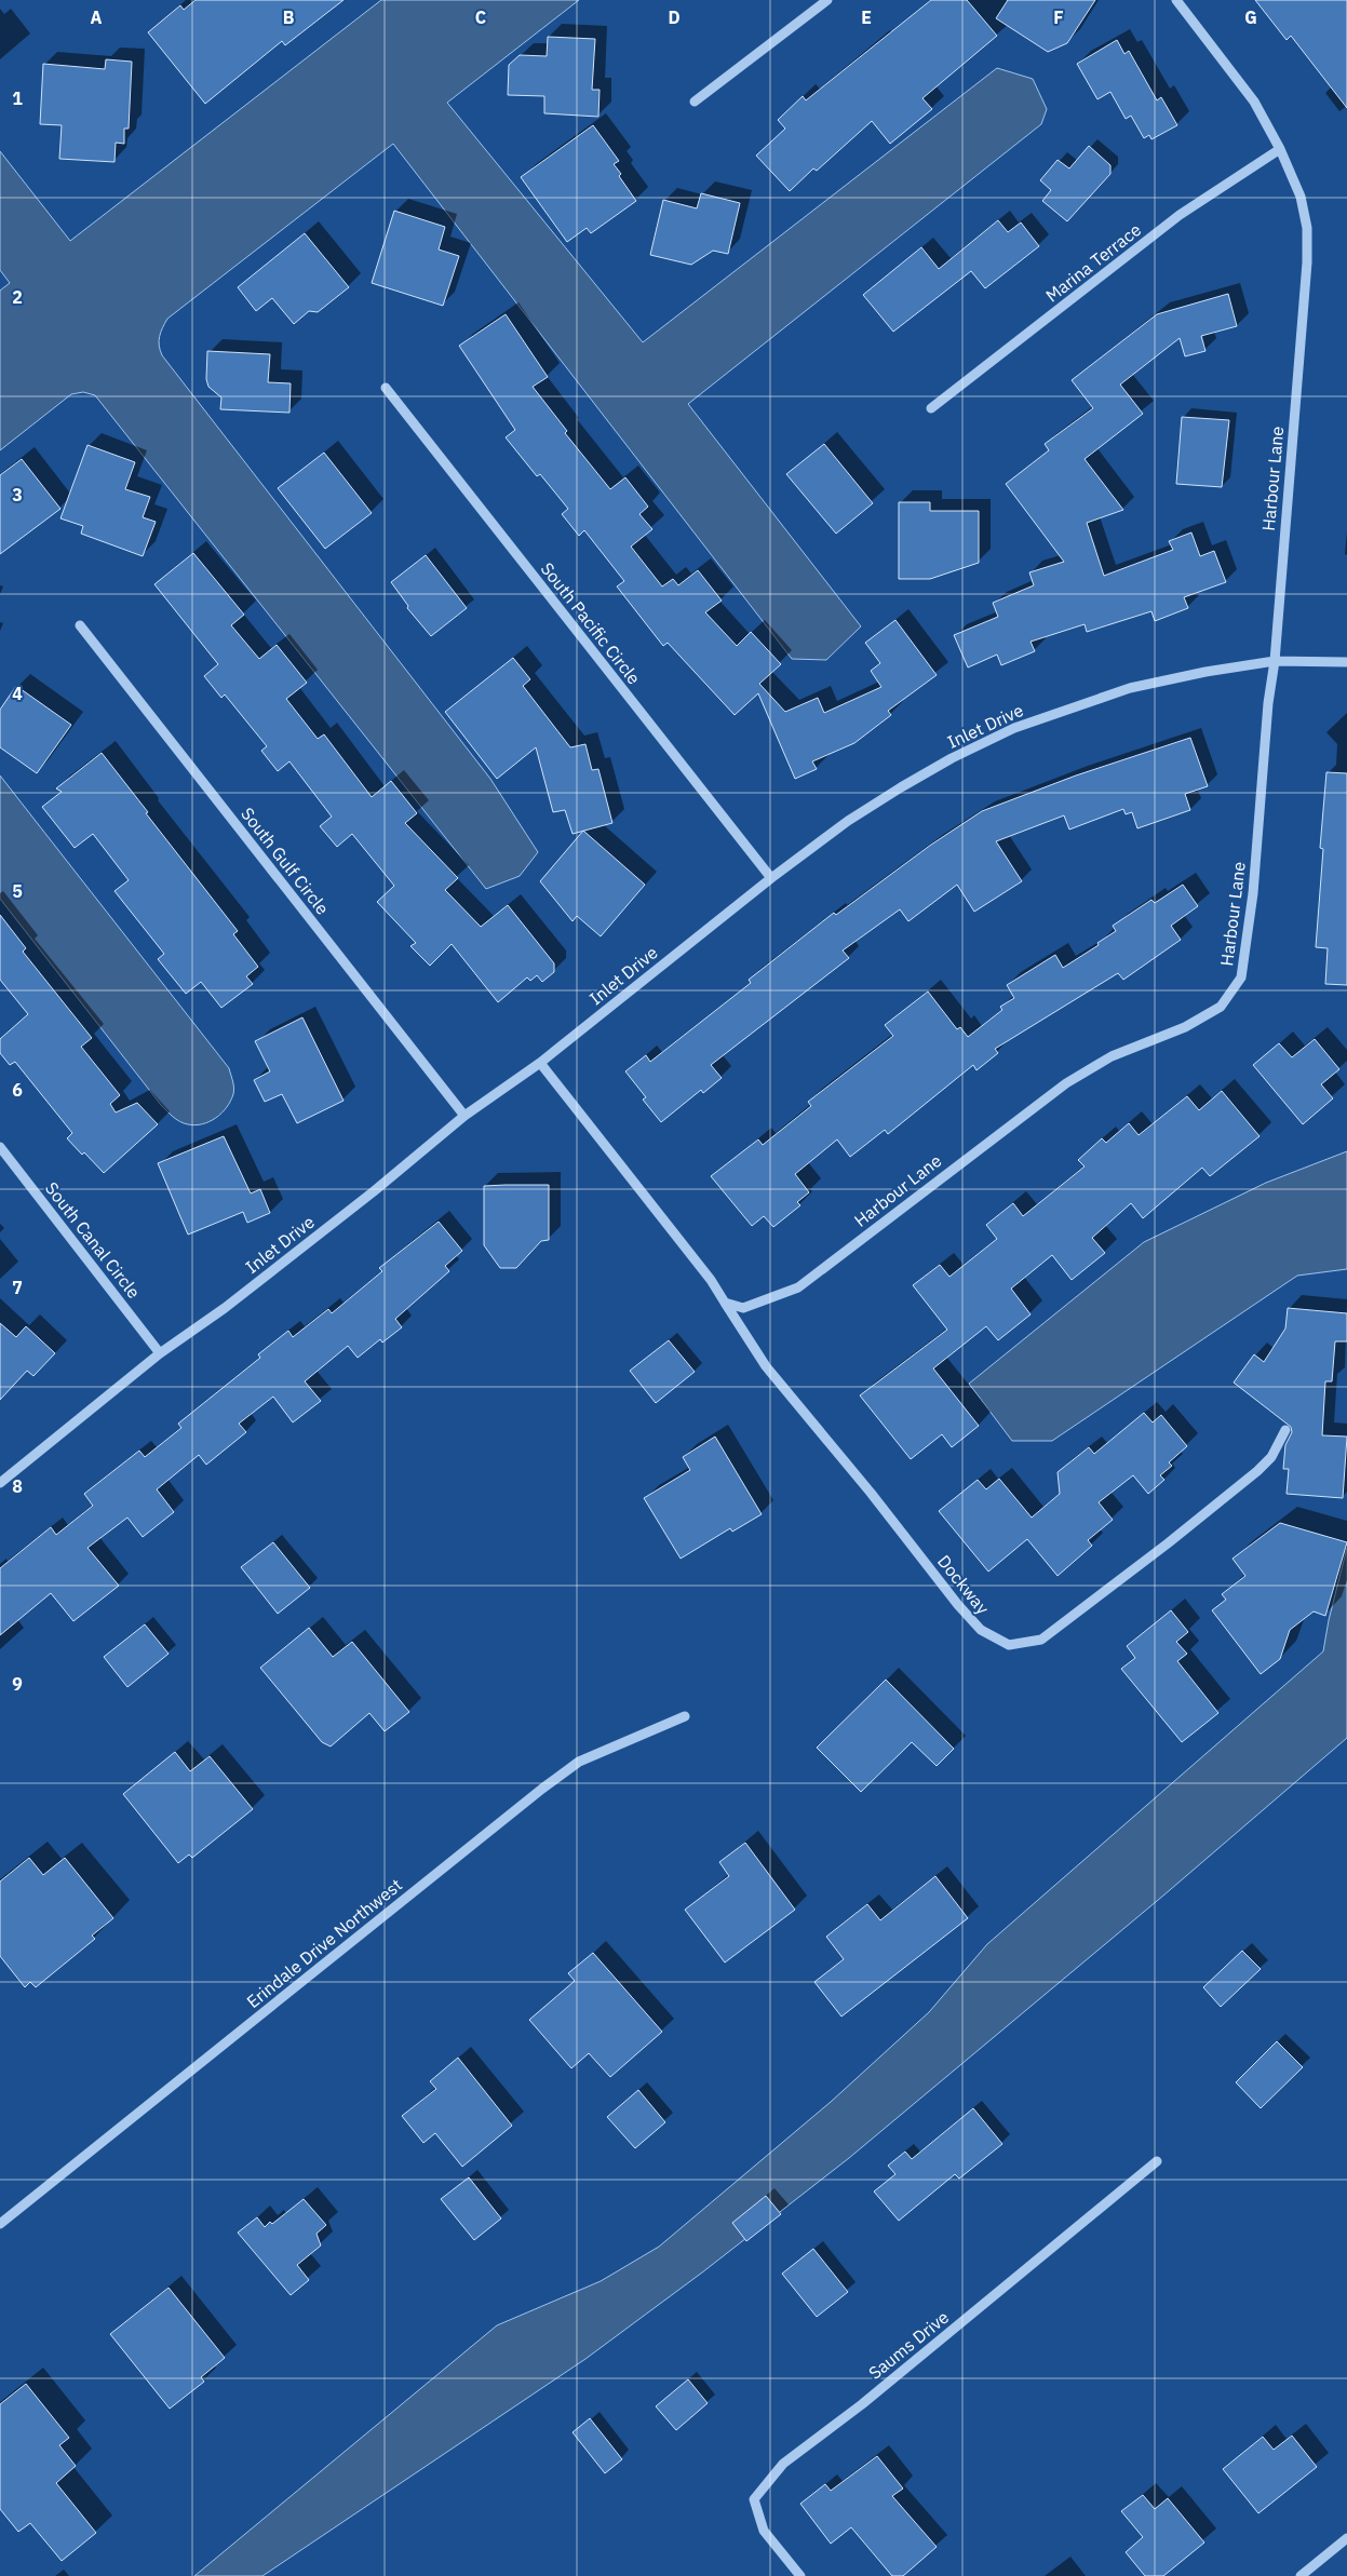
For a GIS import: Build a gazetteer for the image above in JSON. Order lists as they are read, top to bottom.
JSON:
{
  "streets": {
    "street": [
      "Marina Terrace",
      "Harbour Lane",
      "South Pacific Circle",
      "Inlet Drive",
      "South Gulf Circle",
      "South Canal Circle",
      "Dockway",
      "Erindale Drive Northwest",
      "Saums Drive"
    ]
  },
  "crossings": [
    ["Marina Terrace", "Harbour Lane"],
    ["Harbour Lane", "Inlet Drive"],
    ["Harbour Lane", "Dockway"],
    ["South Pacific Circle", "Inlet Drive"],
    ["Inlet Drive", "South Gulf Circle"],
    ["Inlet Drive", "South Canal Circle"]
  ],
  "grid": {
    "columns": [
      "A",
      "B",
      "C",
      "D",
      "E",
      "F",
      "G"
    ],
    "rows": [
      "1",
      "2",
      "3",
      "4",
      "5",
      "6",
      "7",
      "8",
      "9"
    ]
  }
}
